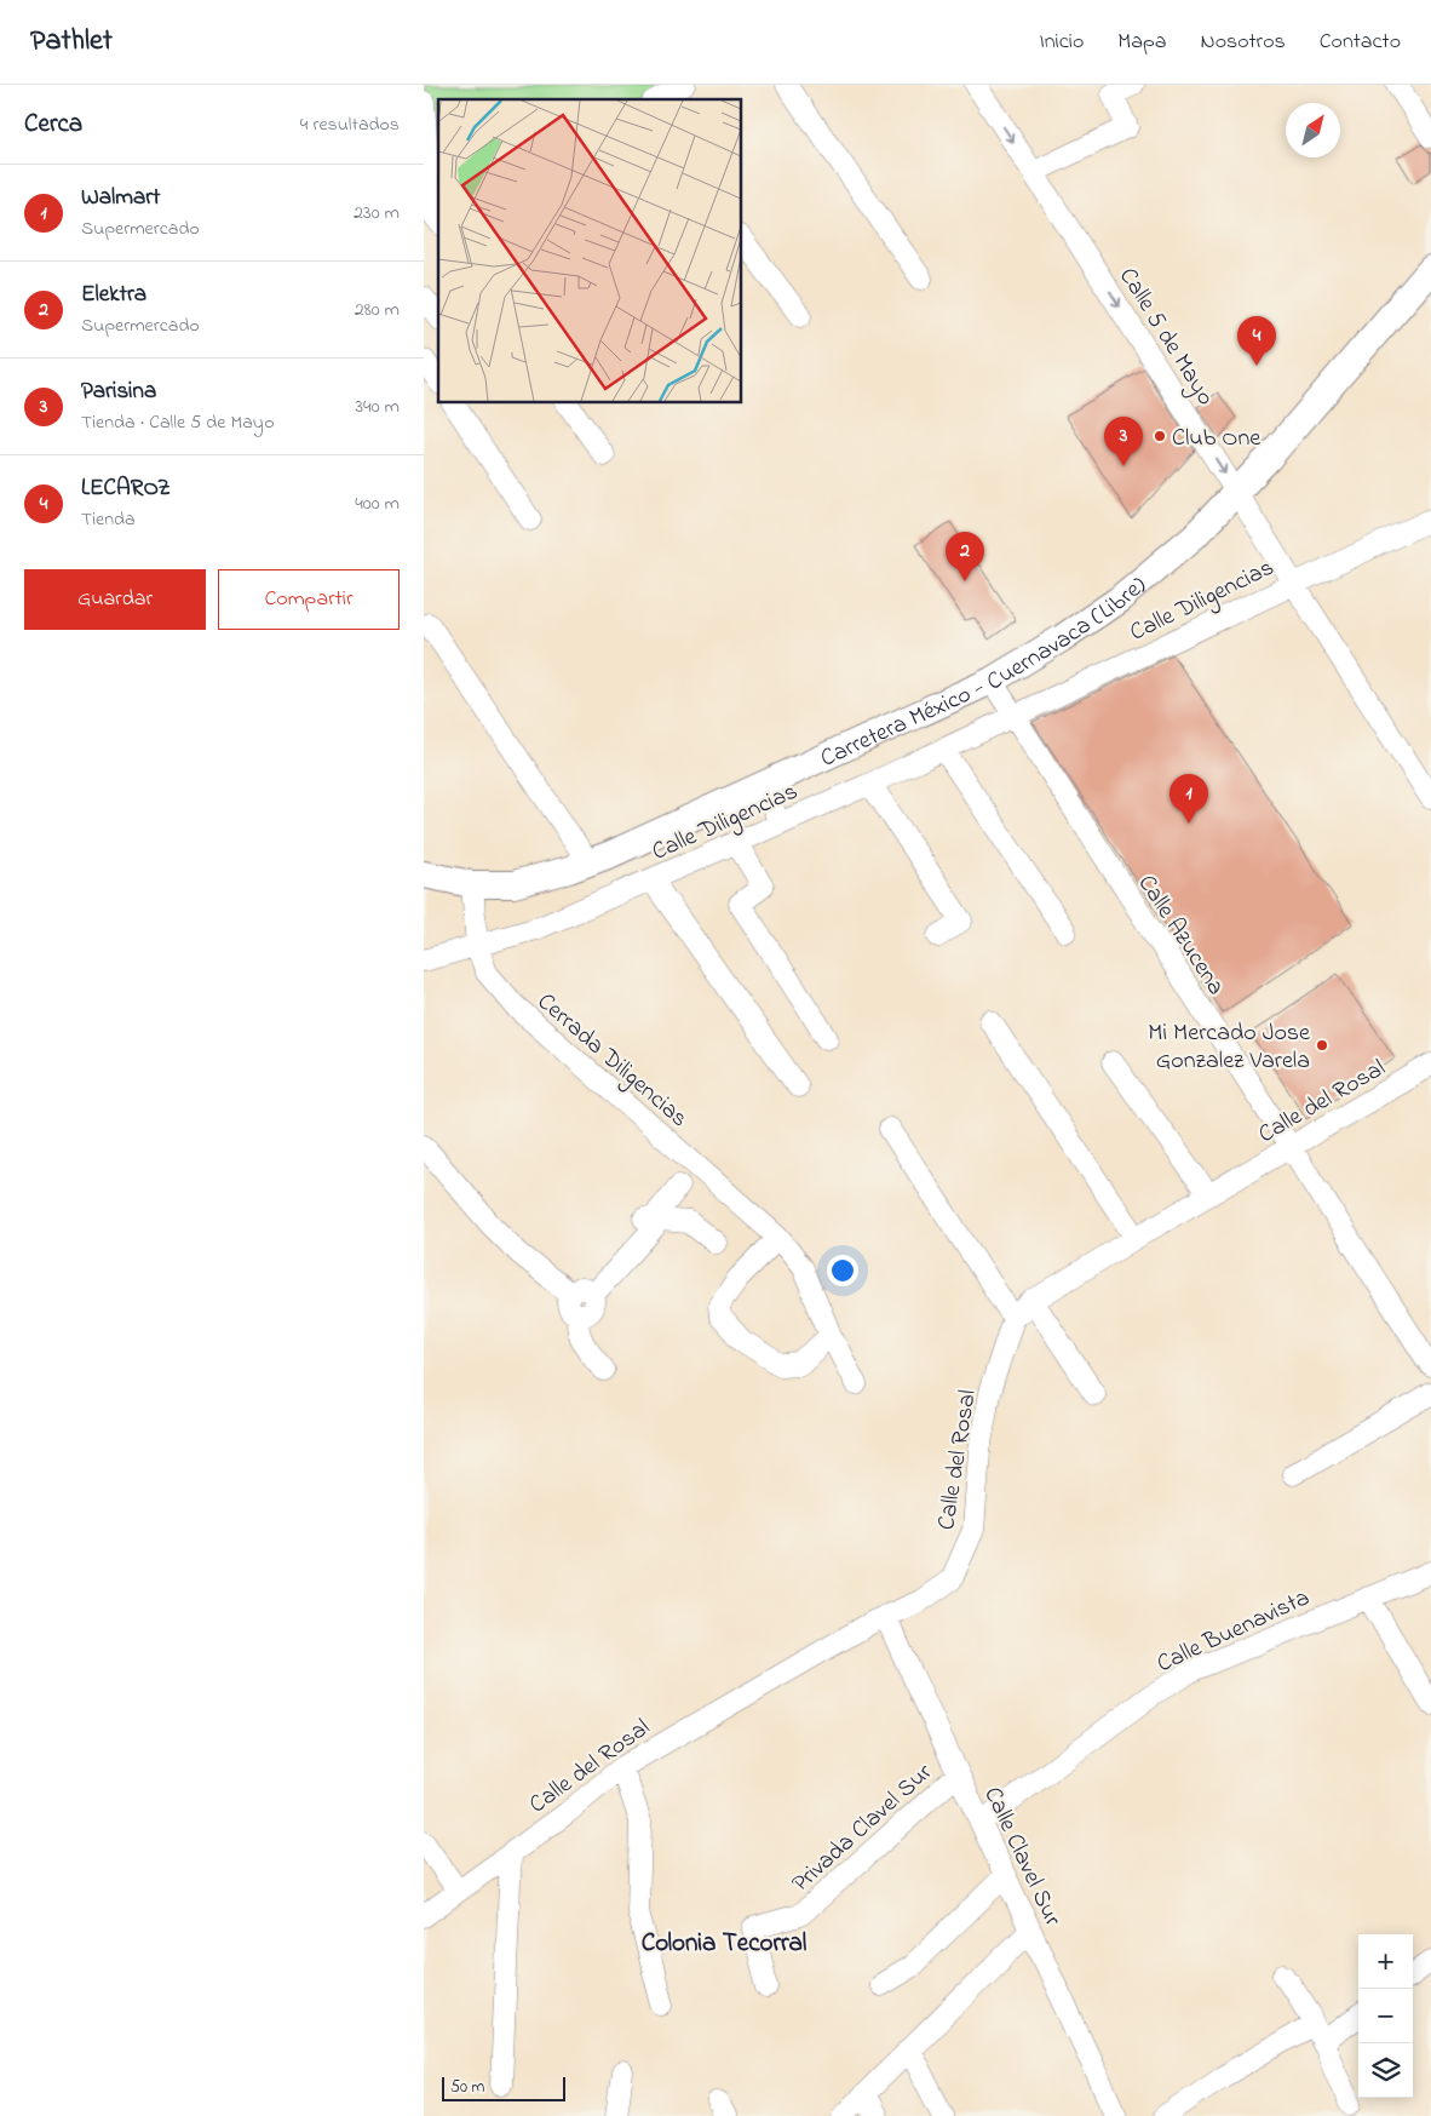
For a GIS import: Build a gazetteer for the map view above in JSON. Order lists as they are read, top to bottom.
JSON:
{
  "streets": {
    "main road": ["Carretera México - Cuernavaca (Libre)"],
    "street": [
      "Calle 5 de Mayo",
      "Calle Diligencias",
      "Calle Azucena",
      "Cerrada Diligencias",
      "Calle del Rosal",
      "Calle Buenavista",
      "Privada Clavel Sur",
      "Calle Clavel Sur"
    ]
  },
  "crossings": [
    ["Calle 5 de Mayo", "Calle Diligencias"],
    ["Calle 5 de Mayo", "Carretera México - Cuernavaca (Libre)"],
    ["Calle Diligencias", "Calle Azucena"],
    ["Calle Diligencias", "Cerrada Diligencias"],
    ["Carretera México - Cuernavaca (Libre)", "Calle Azucena"],
    ["Carretera México - Cuernavaca (Libre)", "Cerrada Diligencias"],
    ["Calle Azucena", "Calle del Rosal"],
    ["Calle del Rosal", "Calle Clavel Sur"],
    ["Calle Buenavista", "Calle Clavel Sur"],
    ["Privada Clavel Sur", "Calle Clavel Sur"]
  ],
  "one_way": ["Calle 5 de Mayo"],
  "districts": ["Colonia Tecorral"],
  "places": ["Club One", "Mi Mercado Jose Gonzalez Varela"],
  "scale_bar": "50 m",
  "north": "top right",
  "page": {
    "header": "Pathlet",
    "nav": [
      "Inicio",
      "Mapa",
      "Nosotros",
      "Contacto"
    ],
    "heading": ["Cerca", "4 resultados"],
    "list": [
      {
        "mark": "1",
        "name": "Walmart",
        "note": "Supermercado",
        "value": "230 m"
      },
      {
        "mark": "2",
        "name": "Elektra",
        "note": "Supermercado",
        "value": "280 m"
      },
      {
        "mark": "3",
        "name": "Parisina",
        "note": "Tienda · Calle 5 de Mayo",
        "value": "340 m"
      },
      {
        "mark": "4",
        "name": "LECAROZ",
        "note": "Tienda",
        "value": "400 m"
      }
    ],
    "pins": [
      "4",
      "3",
      "2",
      "1"
    ],
    "buttons": ["Guardar", "Compartir"],
    "map_buttons": ["+", "−"],
    "scale": "50 m"
  }
}
